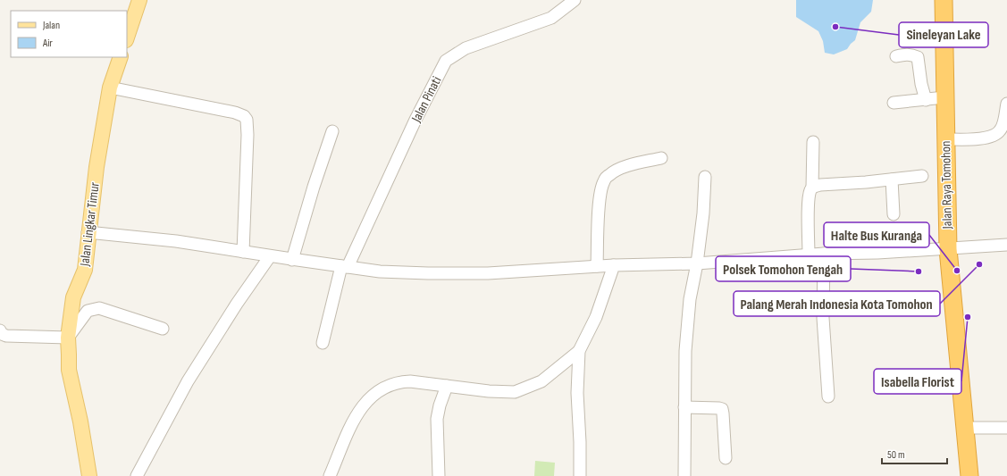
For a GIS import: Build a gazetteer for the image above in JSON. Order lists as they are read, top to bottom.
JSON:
{
  "streets": {
    "highway": ["Jalan Raya Tomohon"],
    "main road": ["Jalan Lingkar Timur"],
    "street": ["Jalan Pinati"]
  },
  "places": [
    "Sineleyan Lake",
    "Palang Merah Indonesia Kota Tomohon",
    "Halte Bus Kuranga",
    "Polsek Tomohon Tengah",
    "Isabella Florist"
  ],
  "legend": ["Jalan", "Air"],
  "scale_bar": "50 m"
}
